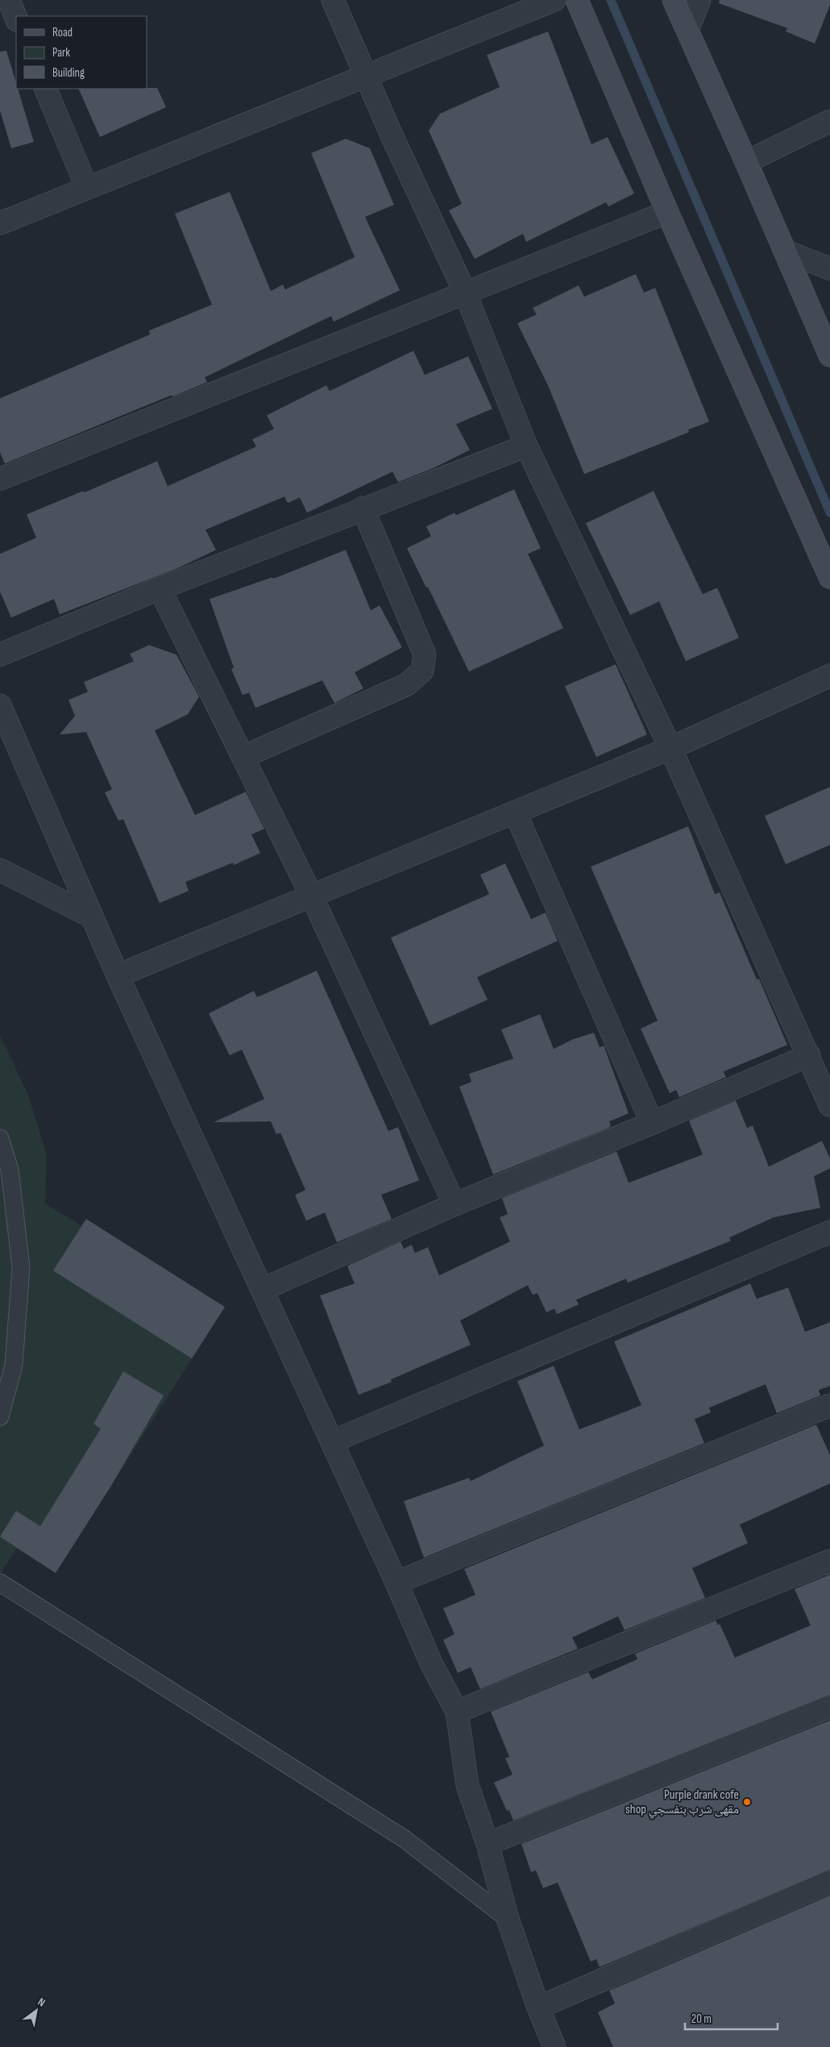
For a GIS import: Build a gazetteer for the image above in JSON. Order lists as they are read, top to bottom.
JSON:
{
  "places": ["Purple drank cofe shop مقهى شرب بنفسجي"],
  "legend": ["Road", "Park", "Building"],
  "scale_bar": "20 m",
  "north": "top right"
}
